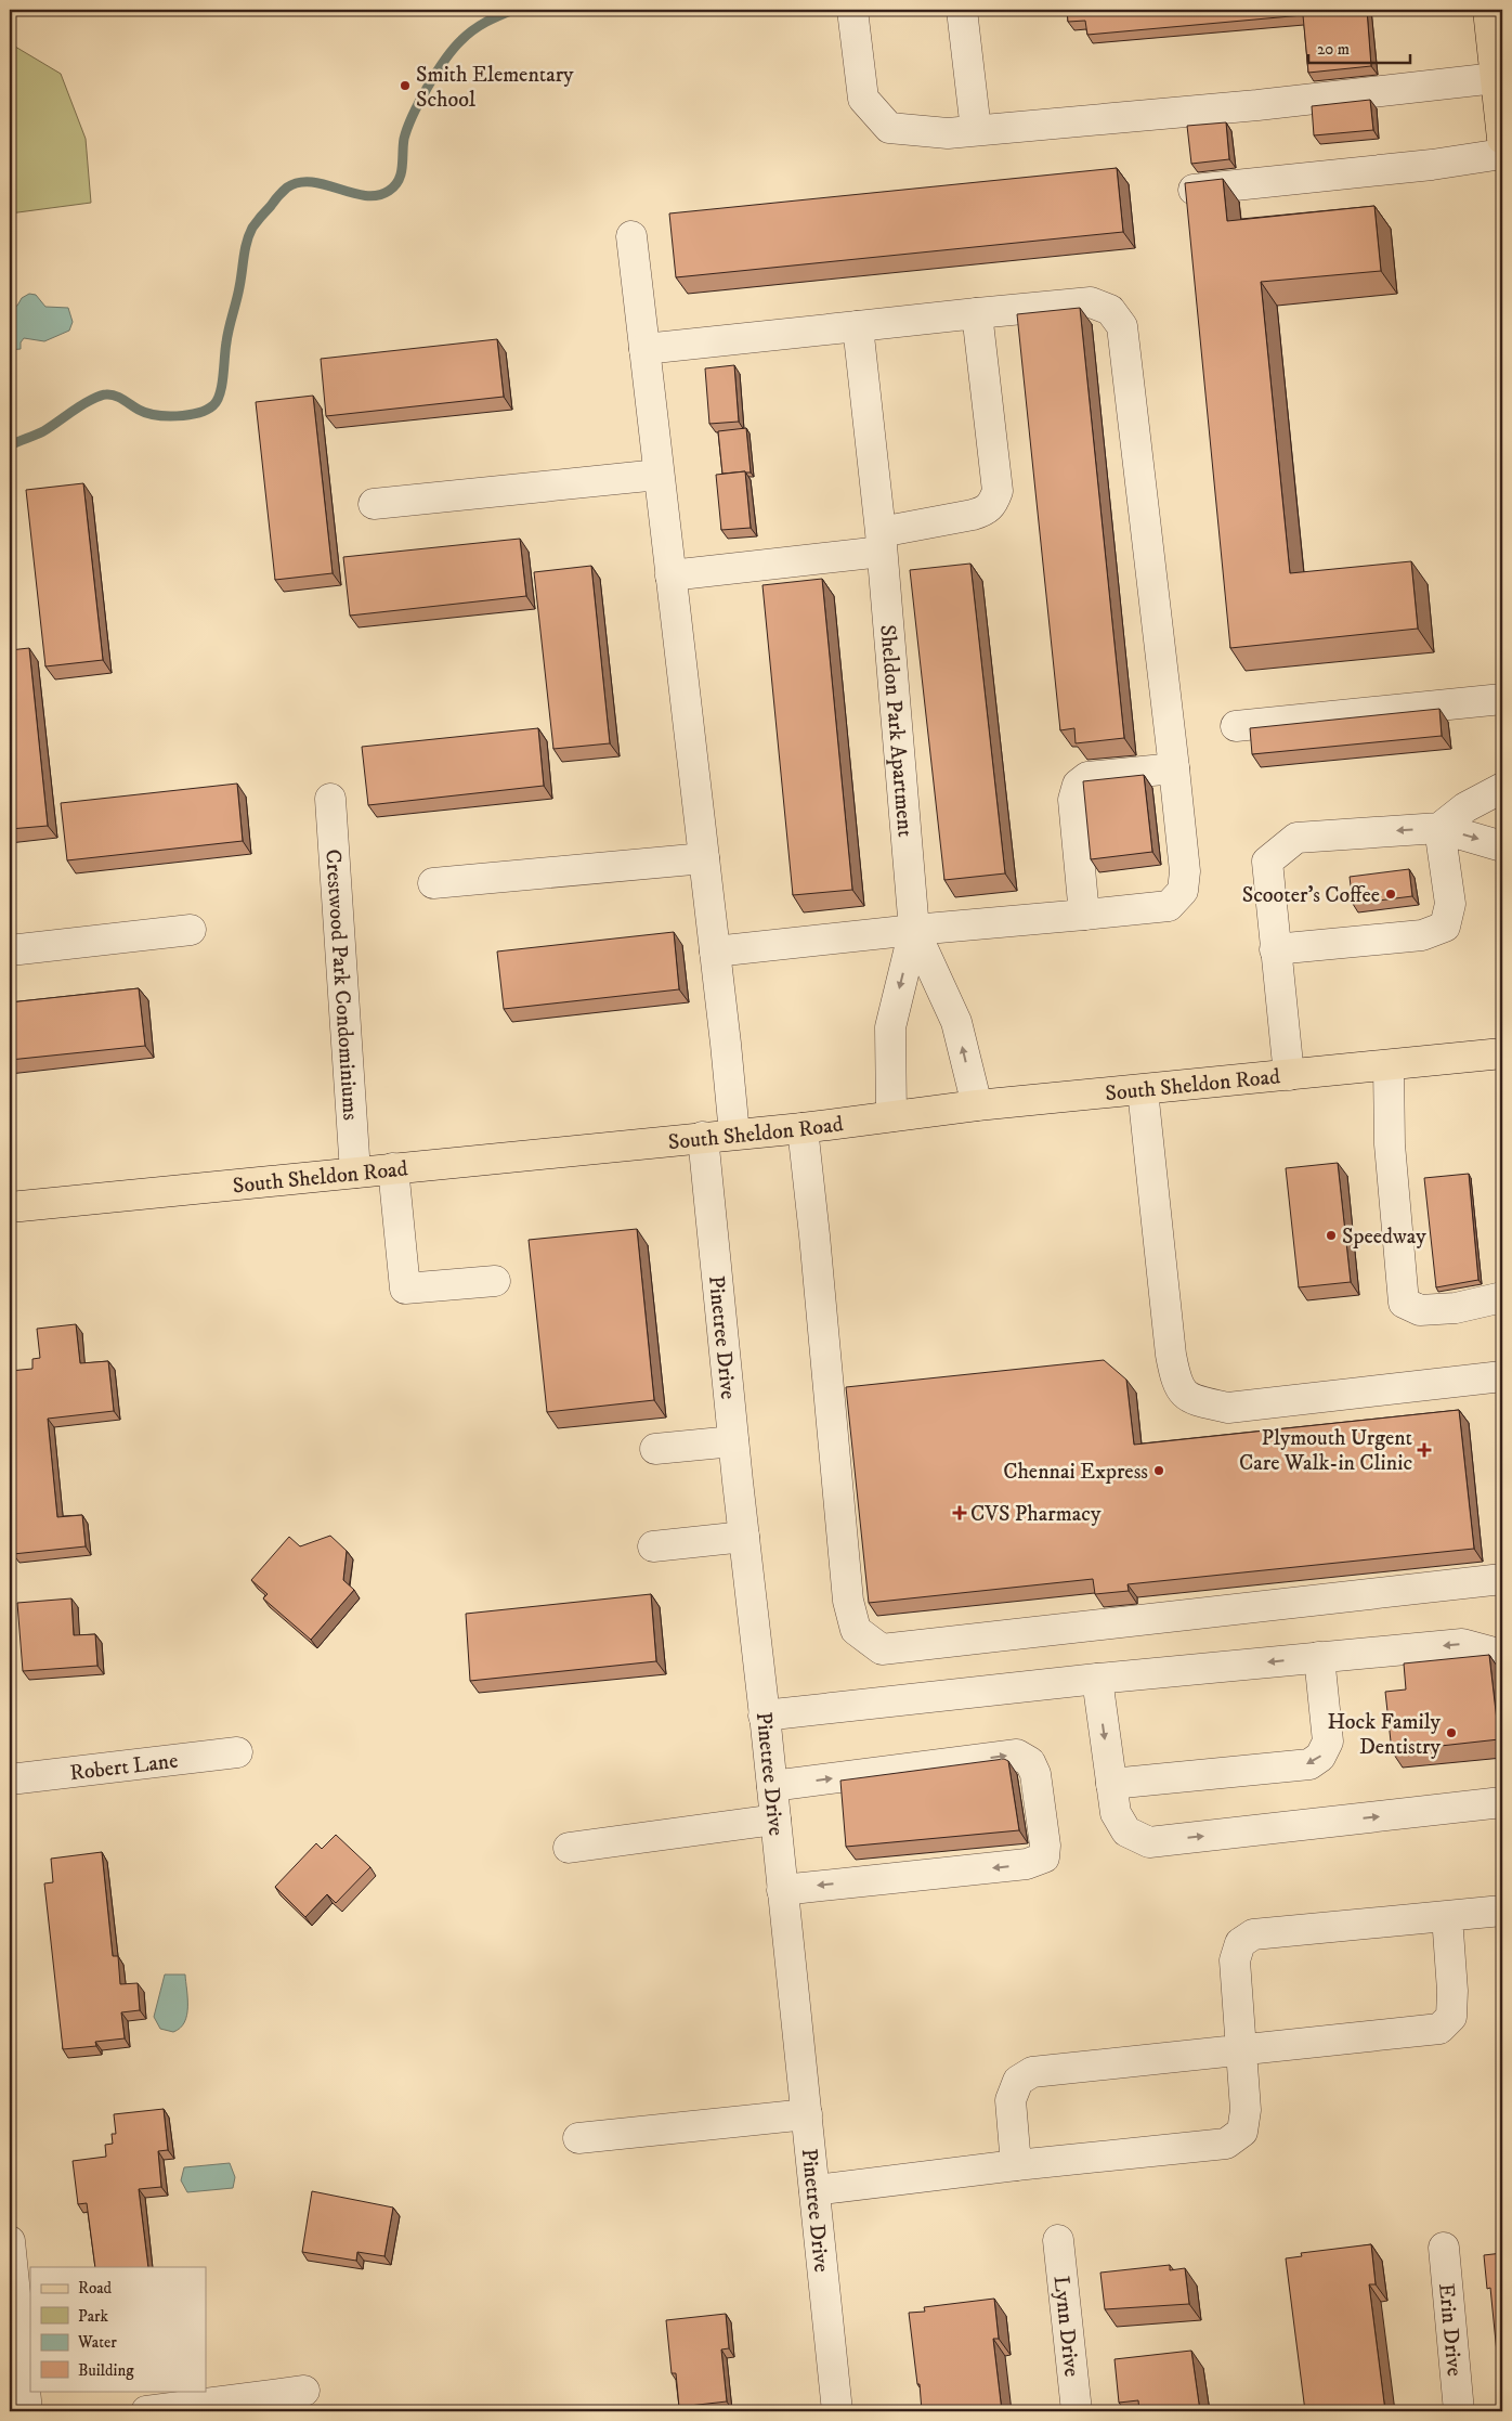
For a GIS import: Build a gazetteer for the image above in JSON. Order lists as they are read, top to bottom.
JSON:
{
  "streets": {
    "main road": ["South Sheldon Road"],
    "street": [
      "Sheldon Park Apartment",
      "Crestwood Park Condominiums",
      "Pinetree Drive",
      "Robert Lane",
      "Lynn Drive",
      "Erin Drive"
    ]
  },
  "crossings": [
    ["Sheldon Park Apartment", "South Sheldon Road"],
    ["Crestwood Park Condominiums", "South Sheldon Road"],
    ["South Sheldon Road", "Pinetree Drive"]
  ],
  "places": {
    "other": [
      "Smith Elementary School",
      "Scooter's Coffee",
      "Speedway",
      "Chennai Express",
      "Hock Family Dentistry"
    ],
    "health": ["Plymouth Urgent Care Walk-in Clinic", "CVS Pharmacy"]
  },
  "legend": [
    "Road",
    "Park",
    "Water",
    "Building"
  ],
  "scale_bar": "20 m"
}
